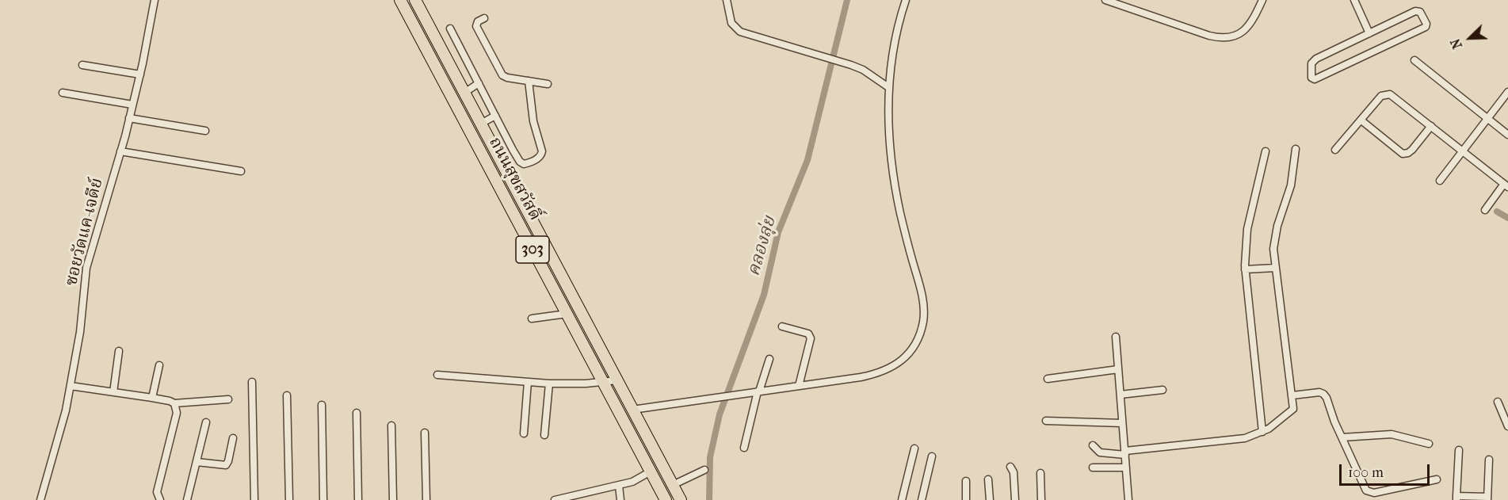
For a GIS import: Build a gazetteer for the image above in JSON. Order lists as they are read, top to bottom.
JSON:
{
  "streets": {
    "main road": ["ถนนสุขสวัสดิ์", "303"],
    "street": ["ซอยวัดแค-เจดีย์"]
  },
  "water": ["คลองลุ่ย"],
  "scale_bar": "100 m",
  "north": "bottom left"
}
